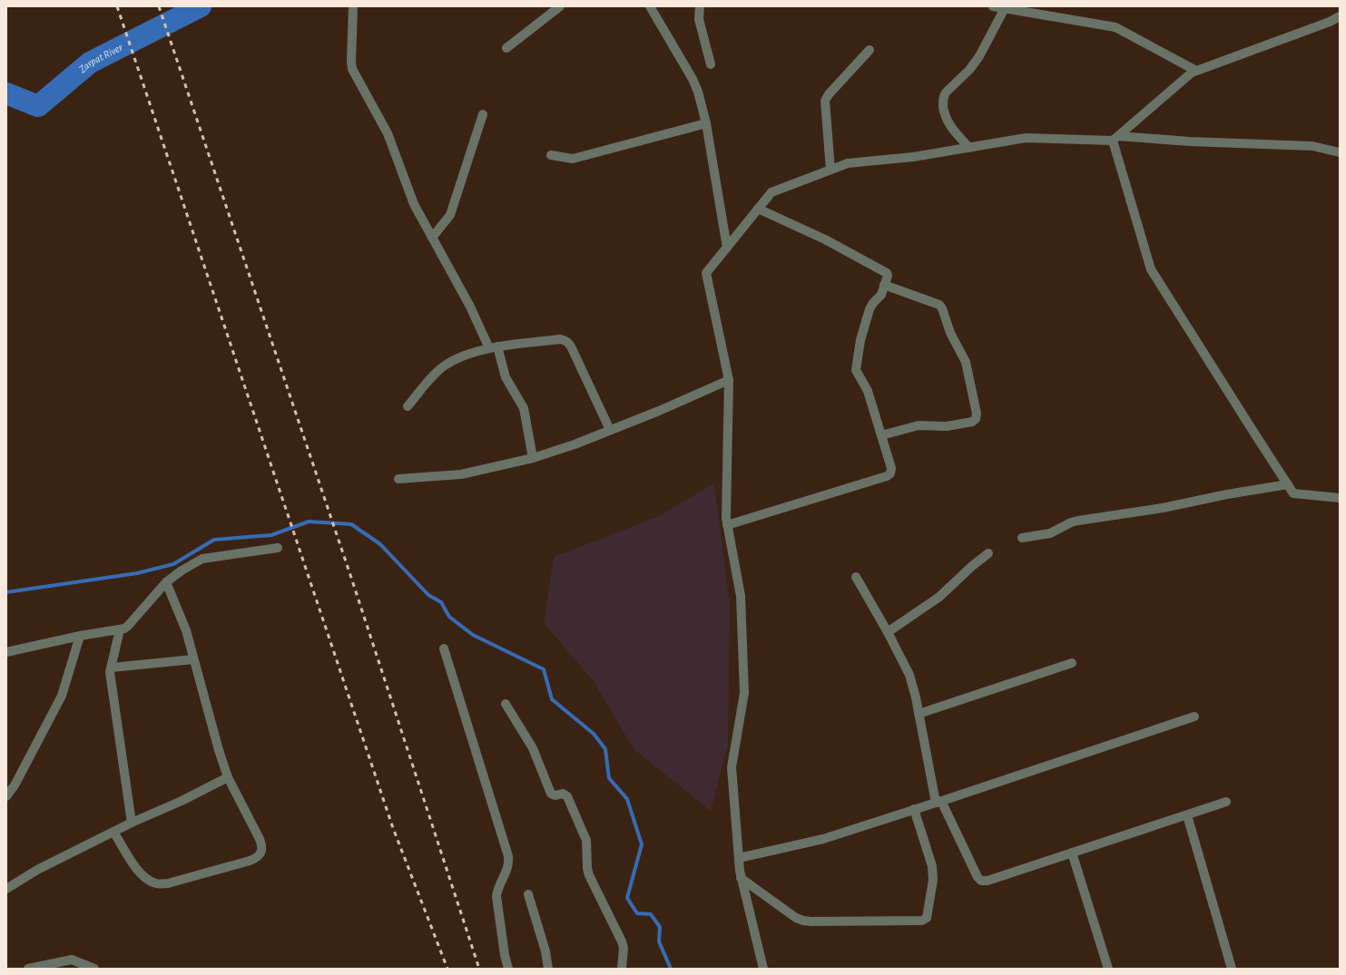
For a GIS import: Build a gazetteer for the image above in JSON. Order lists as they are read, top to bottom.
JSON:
{
  "water": ["Zarpat River"]
}
